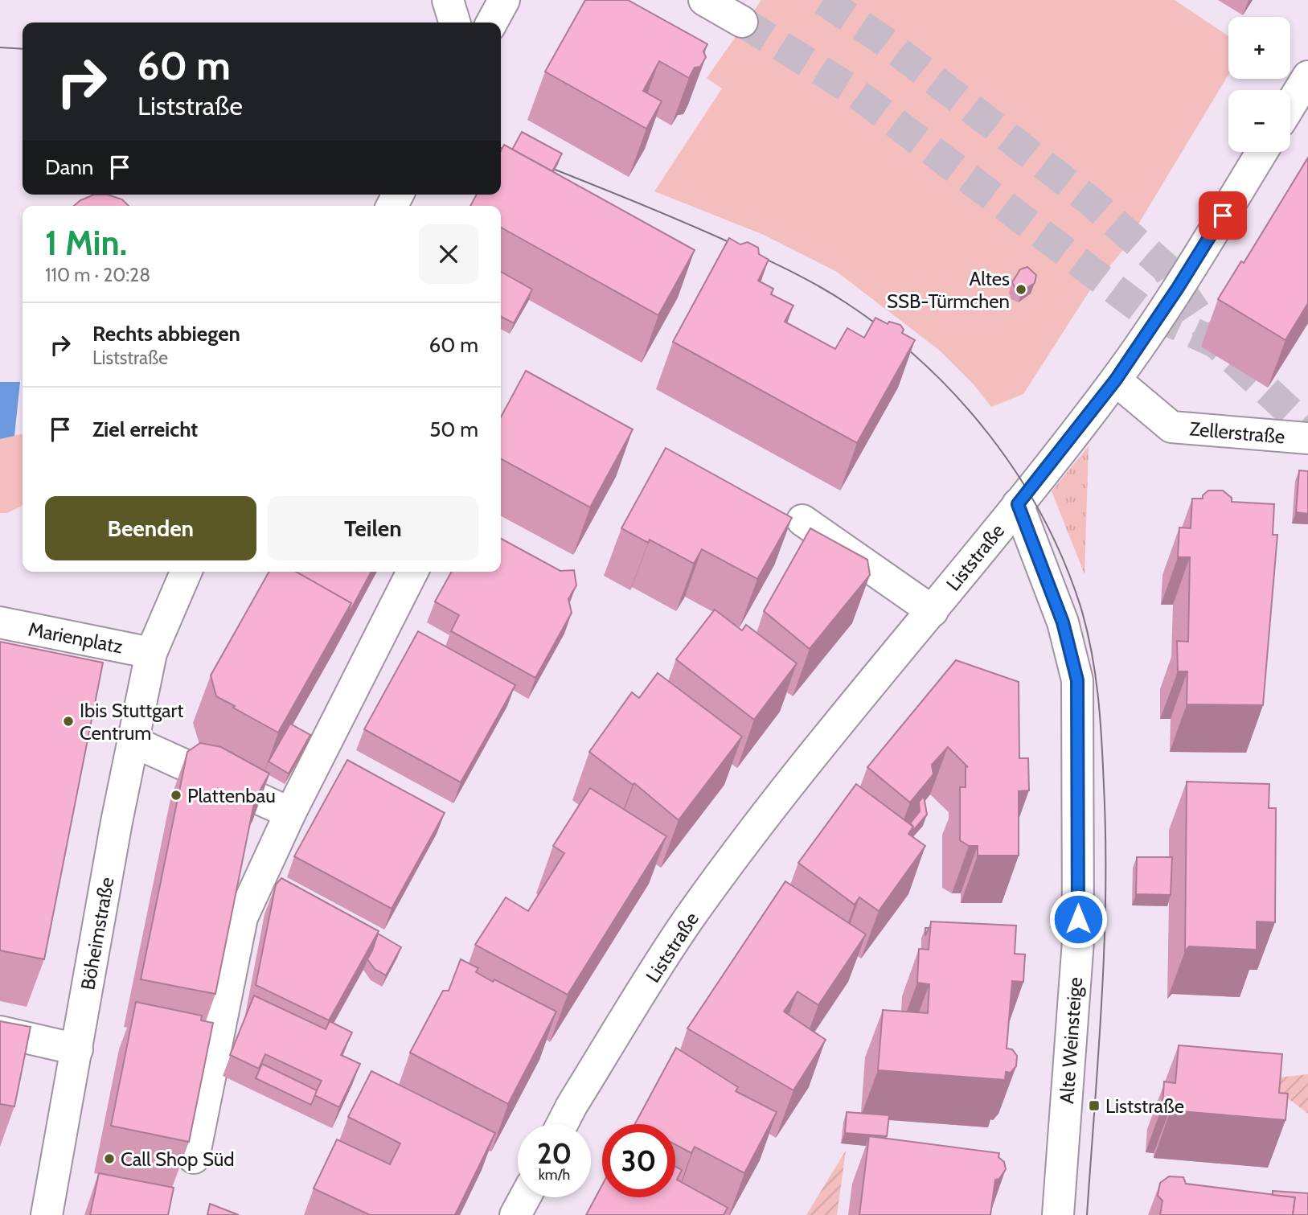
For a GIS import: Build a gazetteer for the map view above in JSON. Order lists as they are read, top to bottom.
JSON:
{
  "streets": {
    "street": [
      "Zellerstraße",
      "Liststraße",
      "Marienplatz",
      "Böheimstraße",
      "Alte Weinsteige"
    ]
  },
  "crossings": [
    ["Zellerstraße", "Liststraße"],
    ["Liststraße", "Alte Weinsteige"],
    ["Marienplatz", "Böheimstraße"]
  ],
  "places": {
    "other": [
      "Altes SSB-Türmchen",
      "Ibis Stuttgart Centrum",
      "Plattenbau",
      "Call Shop Süd"
    ],
    "transit": ["Liststraße"]
  },
  "page": {
    "map_buttons": ["+", "−"],
    "turn": ["60 m", "Liststraße"],
    "then": "Dann",
    "heading": ["1 Min.", "110 m · 20:28"],
    "list": [
      {
        "name": "Rechts abbiegen",
        "note": "Liststraße",
        "value": "60 m"
      },
      {
        "name": "Ziel erreicht",
        "value": "50 m"
      }
    ],
    "buttons": ["Beenden", "Teilen"],
    "speed": "20 km/h",
    "limit": "30"
  }
}
